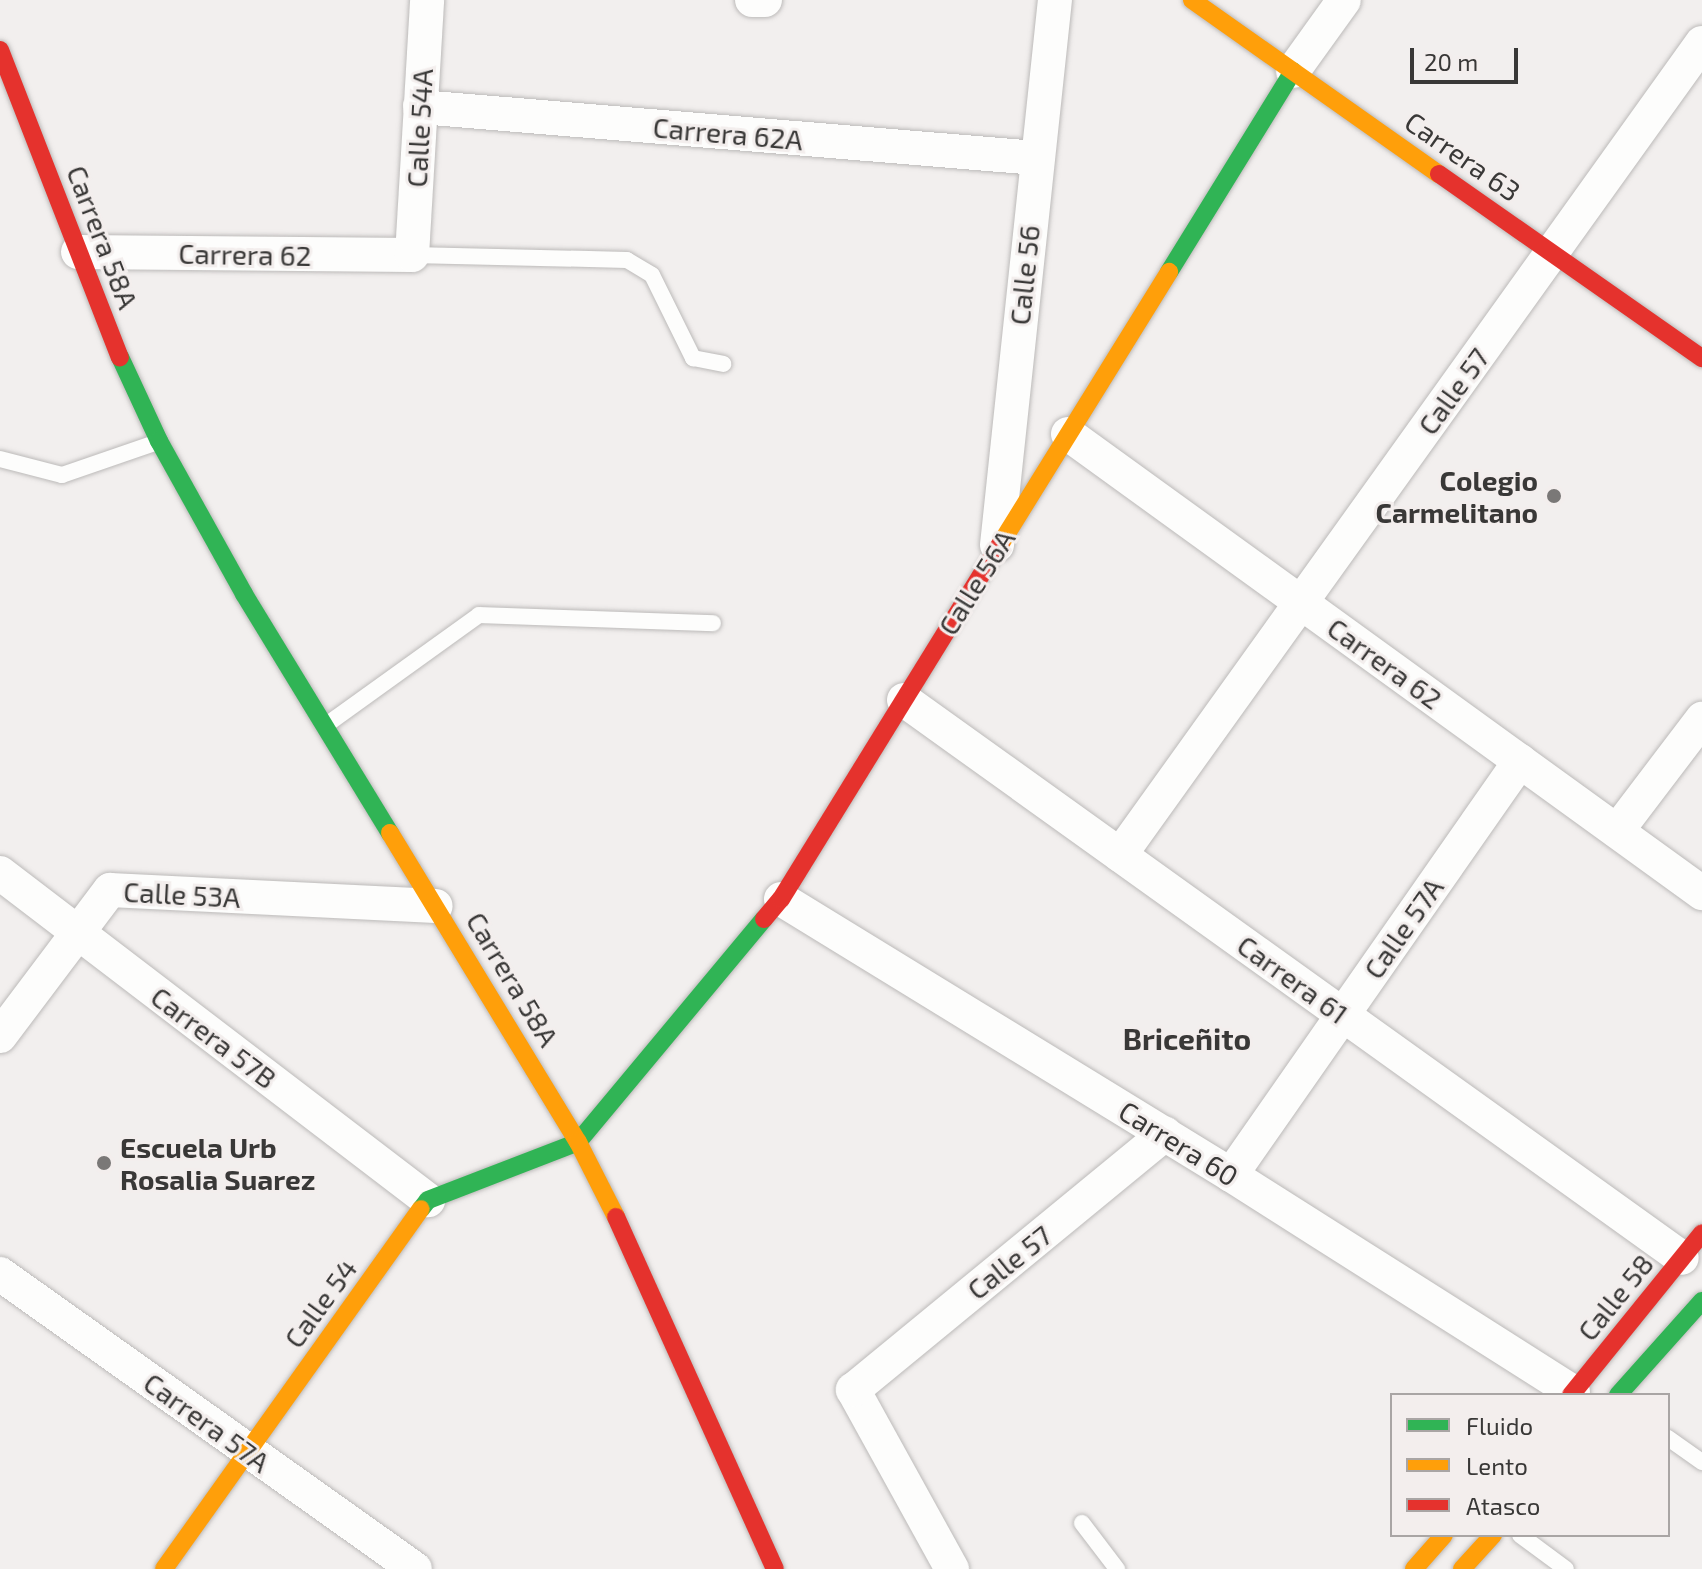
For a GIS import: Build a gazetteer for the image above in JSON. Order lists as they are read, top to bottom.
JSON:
{
  "streets": {
    "street": [
      "Calle 54A",
      "Carrera 62A",
      "Carrera 63",
      "Carrera 58A",
      "Carrera 62",
      "Calle 56",
      "Calle 57",
      "Calle 56A",
      "Calle 53A",
      "Calle 57A",
      "Carrera 61",
      "Carrera 57B",
      "Carrera 60",
      "Calle 58",
      "Calle 54",
      "Carrera 57A"
    ]
  },
  "crossings": [
    ["Calle 54A", "Carrera 62A"],
    ["Calle 54A", "Carrera 62"],
    ["Carrera 62A", "Calle 56"],
    ["Carrera 63", "Calle 57"],
    ["Carrera 63", "Calle 56A"],
    ["Carrera 58A", "Carrera 62"],
    ["Carrera 58A", "Calle 56A"],
    ["Carrera 58A", "Calle 53A"],
    ["Carrera 62", "Calle 57"],
    ["Carrera 62", "Calle 56A"],
    ["Carrera 62", "Calle 57A"],
    ["Calle 56", "Calle 56A"],
    ["Calle 57", "Carrera 61"],
    ["Calle 57", "Carrera 60"],
    ["Calle 56A", "Carrera 61"],
    ["Calle 56A", "Carrera 60"],
    ["Calle 53A", "Carrera 57B"],
    ["Calle 57A", "Carrera 61"],
    ["Calle 57A", "Carrera 60"],
    ["Carrera 61", "Calle 58"],
    ["Carrera 57B", "Calle 54"],
    ["Calle 54", "Carrera 57A"]
  ],
  "districts": ["Briceñito"],
  "places": ["Colegio Carmelitano", "Escuela Urb Rosalia Suarez"],
  "legend": ["Fluido", "Lento", "Atasco"],
  "scale_bar": "20 m"
}
